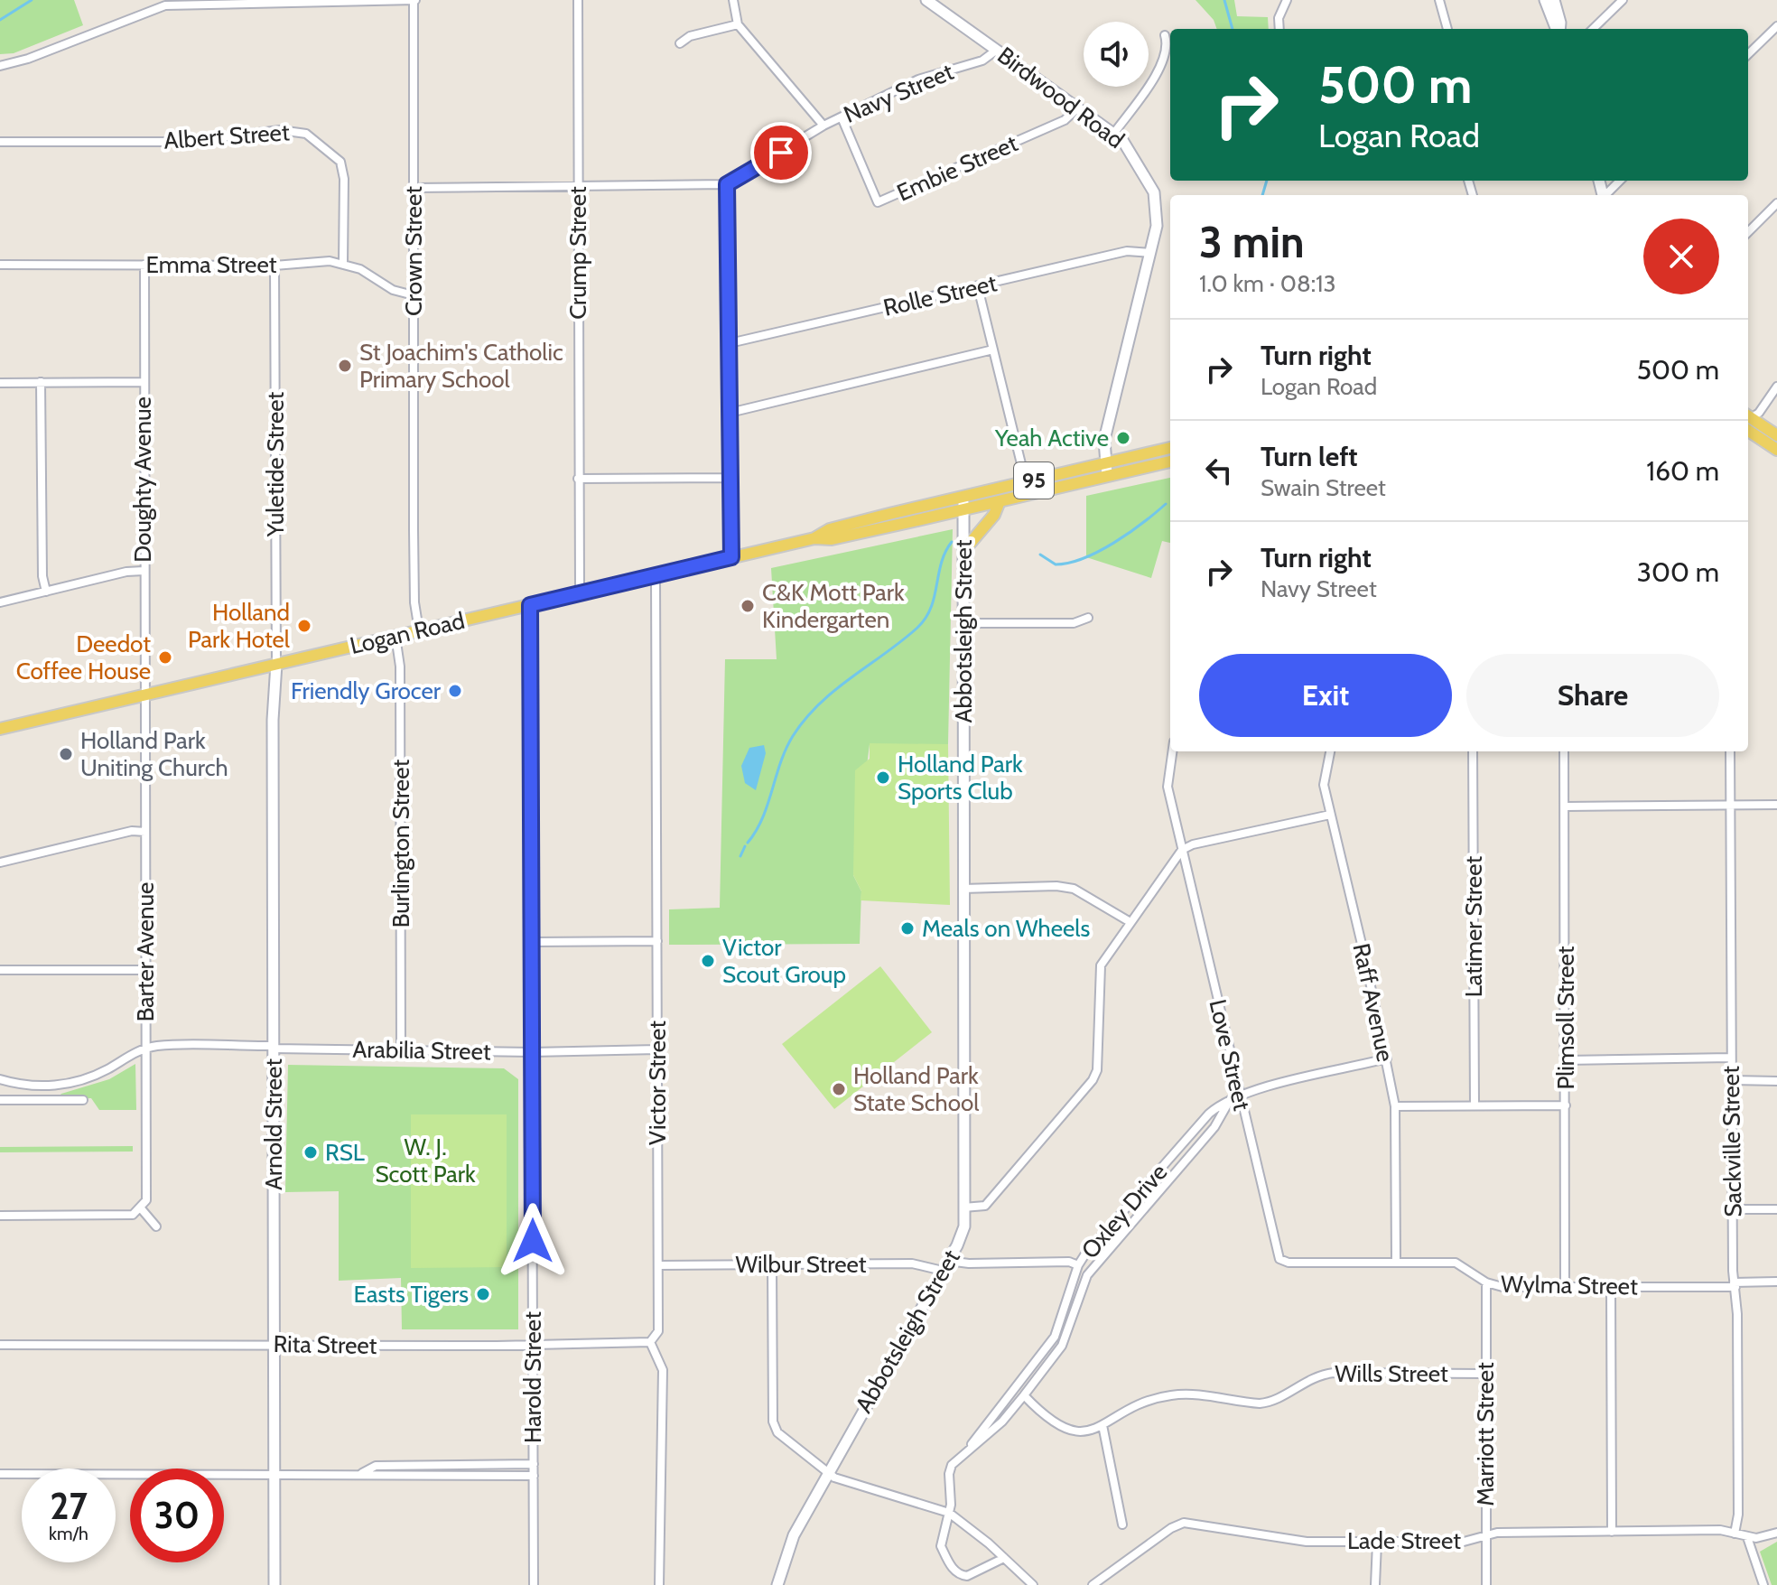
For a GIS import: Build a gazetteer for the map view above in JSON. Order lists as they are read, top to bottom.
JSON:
{
  "streets": {
    "main road": ["95", "Logan Road"],
    "street": [
      "Navy Street",
      "Birdwood Road",
      "Albert Street",
      "Embie Street",
      "Crown Street",
      "Crump Street",
      "Emma Street",
      "Rolle Street",
      "Yuletide Street",
      "Doughty Avenue",
      "Abbotsleigh Street",
      "Burlington Street",
      "Latimer Street",
      "Barter Avenue",
      "Raff Avenue",
      "Plimsoll Street",
      "Arabilia Street",
      "Love Street",
      "Victor Street",
      "Arnold Street",
      "Sackville Street",
      "Oxley Drive",
      "Wilbur Street",
      "Wylma Street",
      "Rita Street",
      "Wills Street",
      "Harold Street",
      "Marriott Street",
      "Lade Street"
    ]
  },
  "crossings": [
    ["Navy Street", "Birdwood Road"],
    ["Navy Street", "Embie Street"],
    ["Birdwood Road", "Embie Street"],
    ["Birdwood Road", "Rolle Street"],
    ["Birdwood Road", "Logan Road"],
    ["Albert Street", "Emma Street"],
    ["Crown Street", "Emma Street"],
    ["Crown Street", "Logan Road"],
    ["Crump Street", "Logan Road"],
    ["Emma Street", "Yuletide Street"],
    ["Emma Street", "Doughty Avenue"],
    ["Yuletide Street", "Logan Road"],
    ["Yuletide Street", "Arnold Street"],
    ["Doughty Avenue", "Logan Road"],
    ["Doughty Avenue", "Barter Avenue"],
    ["Abbotsleigh Street", "Logan Road"],
    ["Abbotsleigh Street", "Wilbur Street"],
    ["Logan Road", "Burlington Street"],
    ["Logan Road", "Barter Avenue"],
    ["Logan Road", "Victor Street"],
    ["Logan Road", "Arnold Street"],
    ["Logan Road", "Harold Street"],
    ["Burlington Street", "Arabilia Street"],
    ["Barter Avenue", "Arabilia Street"],
    ["Raff Avenue", "Oxley Drive"],
    ["Raff Avenue", "Wylma Street"],
    ["Plimsoll Street", "Wylma Street"],
    ["Arabilia Street", "Victor Street"],
    ["Arabilia Street", "Arnold Street"],
    ["Arabilia Street", "Harold Street"],
    ["Love Street", "Oxley Drive"],
    ["Love Street", "Wylma Street"],
    ["Victor Street", "Wilbur Street"],
    ["Victor Street", "Rita Street"],
    ["Arnold Street", "Rita Street"],
    ["Sackville Street", "Wylma Street"],
    ["Sackville Street", "Lade Street"],
    ["Oxley Drive", "Wilbur Street"],
    ["Oxley Drive", "Wills Street"],
    ["Wylma Street", "Marriott Street"],
    ["Rita Street", "Harold Street"],
    ["Wills Street", "Marriott Street"],
    ["Marriott Street", "Lade Street"]
  ],
  "parks": ["W. J. Scott Park"],
  "places": [
    "St Joachim's Catholic Primary School",
    "Yeah Active",
    "C&K Mott Park Kindergarten",
    "Holland Park Hotel",
    "Deedot Coffee House",
    "Friendly Grocer",
    "Holland Park Uniting Church",
    "Holland Park Sports Club",
    "Meals on Wheels",
    "Victor Scout Group",
    "Holland Park State School",
    "RSL",
    "Easts Tigers"
  ],
  "page": {
    "turn": ["500 m", "Logan Road"],
    "heading": ["3 min", "1.0 km · 08:13"],
    "list": [
      {
        "name": "Turn right",
        "note": "Logan Road",
        "value": "500 m"
      },
      {
        "name": "Turn left",
        "note": "Swain Street",
        "value": "160 m"
      },
      {
        "name": "Turn right",
        "note": "Navy Street",
        "value": "300 m"
      }
    ],
    "buttons": ["Exit", "Share"],
    "speed": "27 km/h",
    "limit": "30"
  }
}
